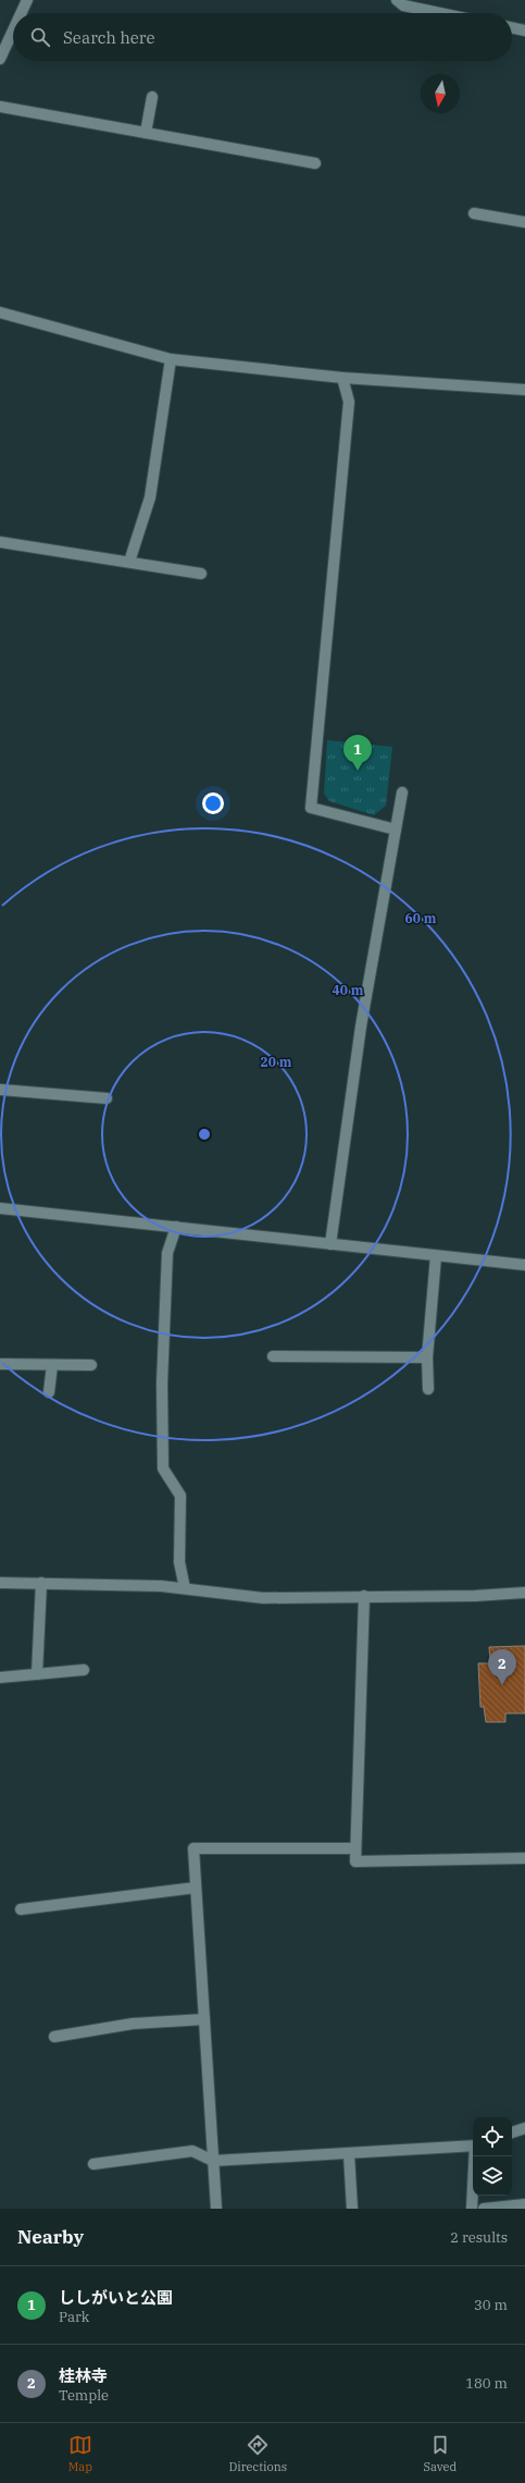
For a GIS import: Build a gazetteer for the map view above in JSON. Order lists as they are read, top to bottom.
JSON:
{
  "north": "bottom",
  "page": {
    "search": "Search here",
    "pins": ["1", "2"],
    "heading": ["Nearby", "2 results"],
    "list": [
      {
        "mark": "1",
        "name": "ししがいと公園",
        "note": "Park",
        "value": "30 m"
      },
      {
        "mark": "2",
        "name": "桂林寺",
        "note": "Temple",
        "value": "180 m"
      }
    ],
    "nav": ["Map", "Directions", "Saved"]
  },
  "rings": ["60 m", "40 m", "20 m"]
}
